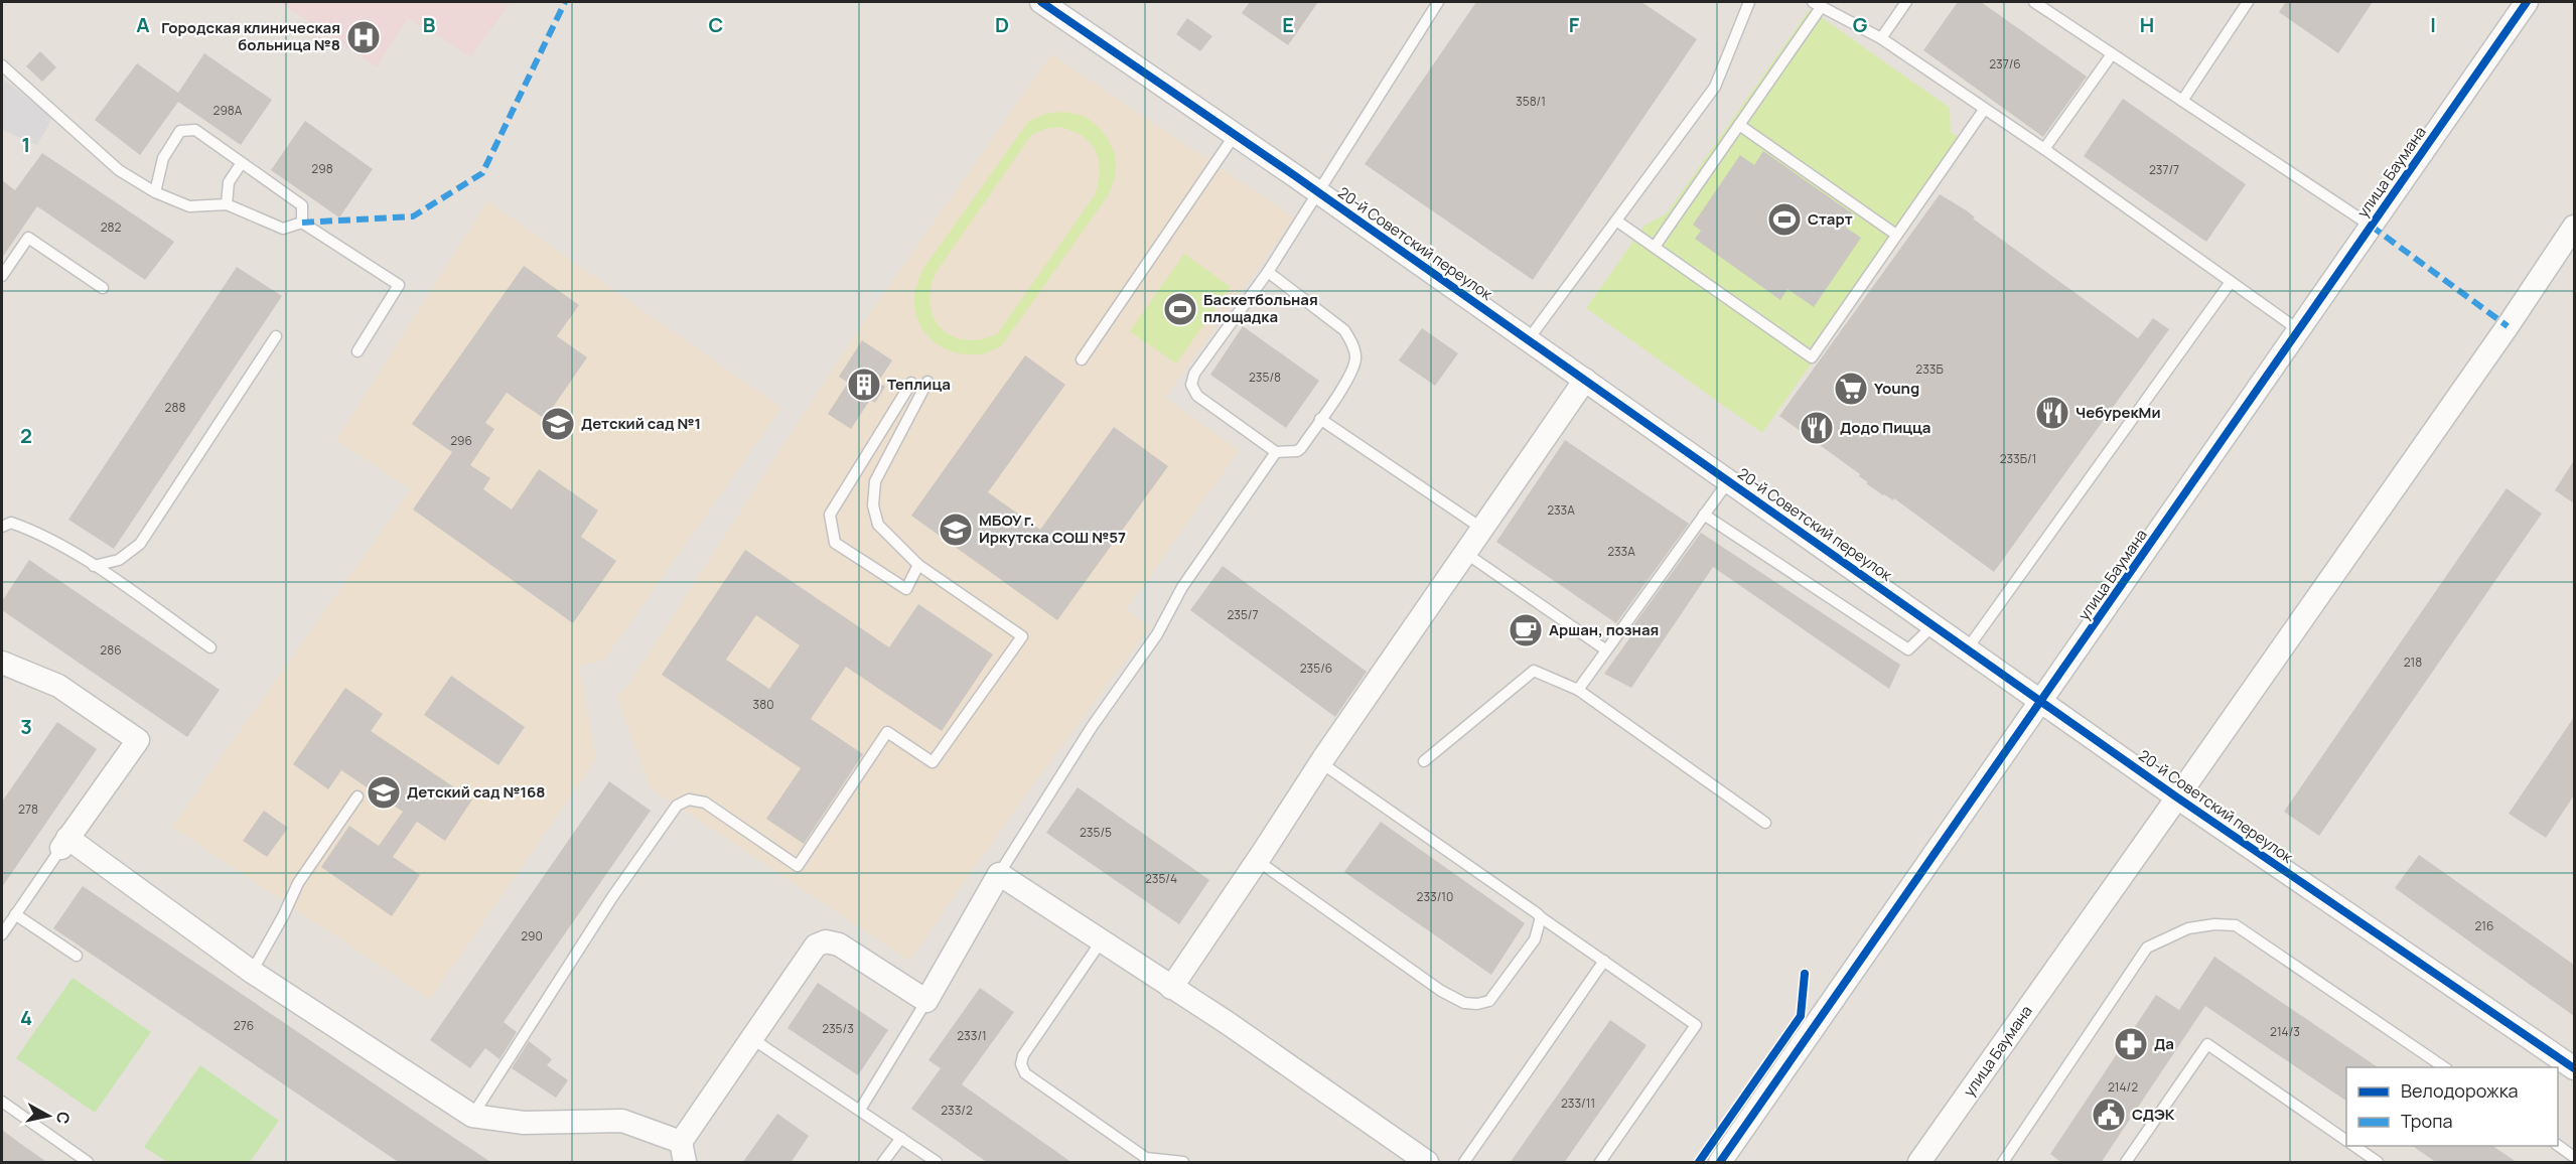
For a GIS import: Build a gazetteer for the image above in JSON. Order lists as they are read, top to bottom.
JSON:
{
  "streets": {
    "street": ["улица Баумана", "20-й Советский переулок"]
  },
  "crossings": [
    ["улица Баумана", "20-й Советский переулок"]
  ],
  "places": {
    "hospital": ["Городская клиническая больница №8"],
    "sports": ["Старт", "Баскетбольная площадка"],
    "building": ["Теплица"],
    "supermarket": ["Young"],
    "restaurant": ["ЧебурекМи", "Додо Пицца"],
    "school or university": ["Детский сад №1", "МБОУ г. Иркутска СОШ №57", "Детский сад №168"],
    "cafe": ["Аршан, позная"],
    "pharmacy": ["Да"],
    "public building": ["СДЭК"]
  },
  "house_numbers": [
    "237/6",
    "358/1",
    "298А",
    "298",
    "237/7",
    "282",
    "233Б",
    "235/8",
    "288",
    "296",
    "233Б/1",
    "233А",
    "233А",
    "235/7",
    "286",
    "218",
    "235/6",
    "380",
    "278",
    "235/5",
    "235/4",
    "233/10",
    "216",
    "290",
    "276",
    "235/3",
    "214/3",
    "233/1",
    "214/2",
    "233/11",
    "233/2"
  ],
  "legend": ["Велодорожка", "Тропа"],
  "north": "right",
  "grid": {
    "columns": [
      "A",
      "B",
      "C",
      "D",
      "E",
      "F",
      "G",
      "H",
      "I"
    ],
    "rows": [
      "1",
      "2",
      "3",
      "4"
    ]
  }
}
